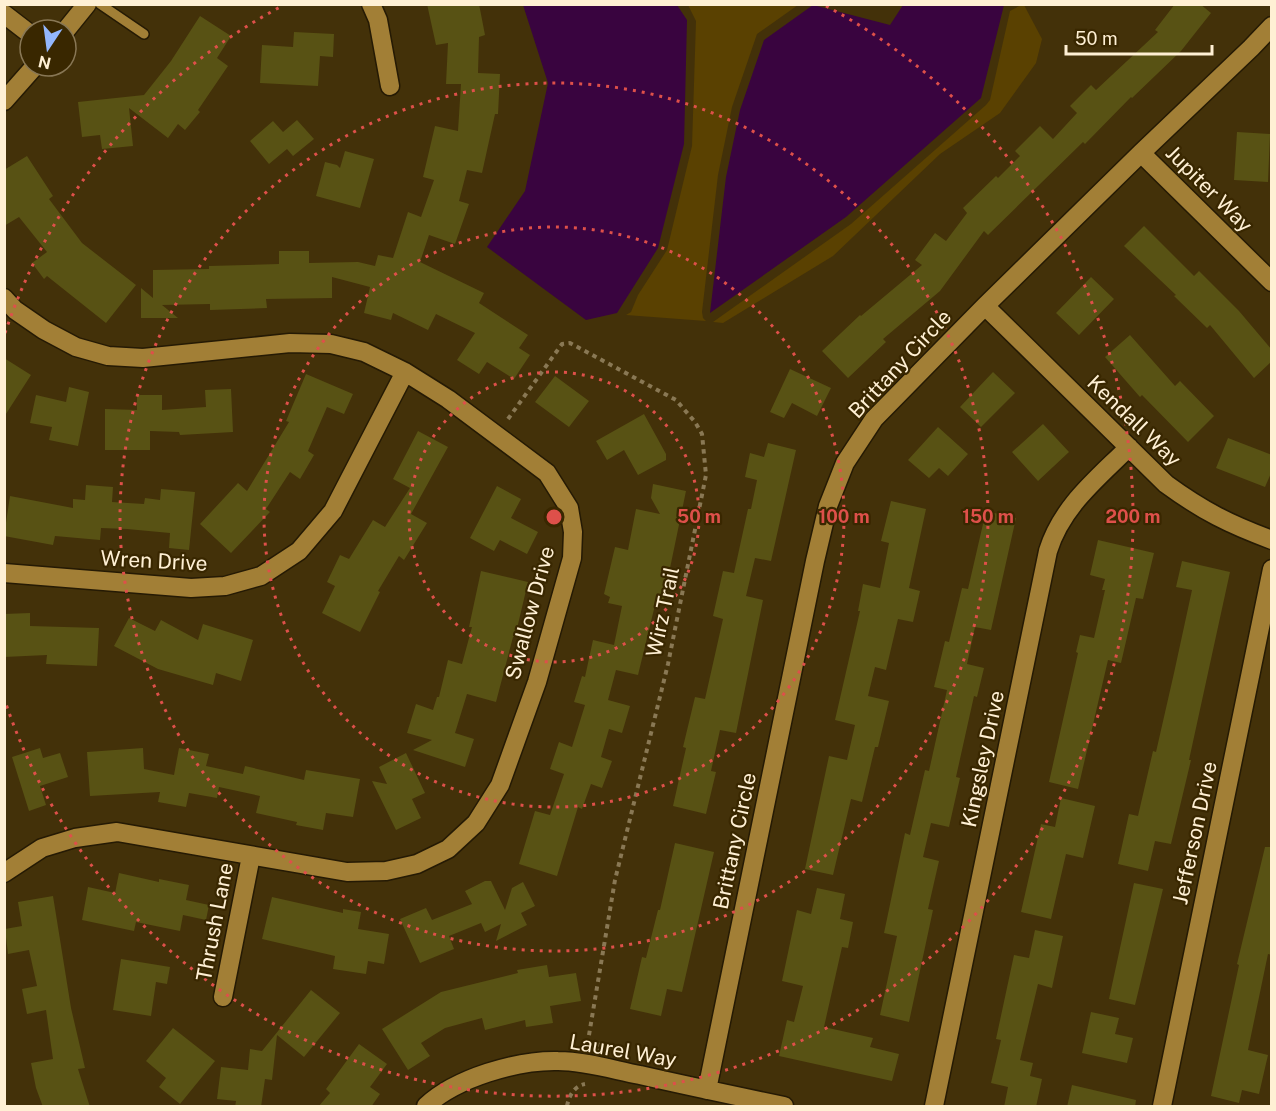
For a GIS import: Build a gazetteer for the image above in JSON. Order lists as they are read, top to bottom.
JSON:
{
  "streets": {
    "street": [
      "Jupiter Way",
      "Brittany Circle",
      "Kendall Way",
      "Wren Drive",
      "Swallow Drive",
      "Kingsley Drive",
      "Jefferson Drive",
      "Thrush Lane",
      "Laurel Way"
    ],
    "path": ["Wirz Trail"]
  },
  "crossings": [
    ["Jupiter Way", "Brittany Circle"],
    ["Brittany Circle", "Kendall Way"],
    ["Brittany Circle", "Laurel Way"],
    ["Kendall Way", "Kingsley Drive"],
    ["Wren Drive", "Swallow Drive"],
    ["Swallow Drive", "Thrush Lane"]
  ],
  "scale_bar": "50 m",
  "north": "bottom",
  "rings": [
    "50 m",
    "100 m",
    "150 m",
    "200 m"
  ]
}
